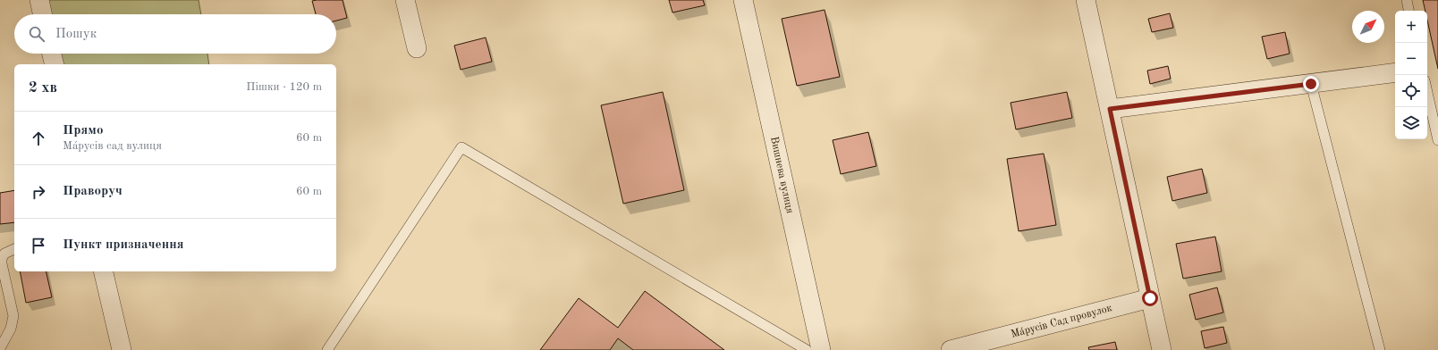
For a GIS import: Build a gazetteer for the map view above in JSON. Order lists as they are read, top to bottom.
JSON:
{
  "streets": {
    "street": ["Вишнева вулиця", "Мáрусів Сад провулок"]
  },
  "north": "top right",
  "page": {
    "map_buttons": ["+", "−"],
    "search": "Пошук",
    "heading": ["2 хв", "Пішки · 120 m"],
    "list": [
      ["Прямо", "Мáрусів сад вулиця", "60 m"],
      ["Праворуч", "60 m"],
      "Пункт призначення"
    ]
  }
}
